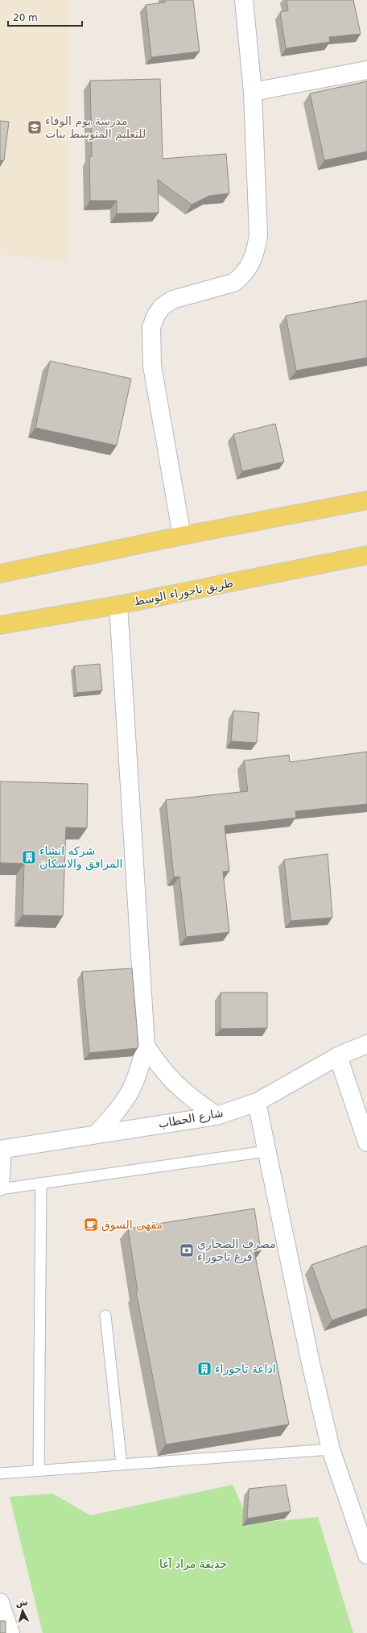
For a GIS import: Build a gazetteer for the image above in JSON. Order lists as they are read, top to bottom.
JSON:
{
  "streets": {
    "main road": ["طريق تاجوراء الوسط"],
    "street": ["شارع الحطاب"]
  },
  "parks": ["حديقة مراد آغا"],
  "places": {
    "school or university": ["مدرسة يوم الوفاء للتعليم المتوسط بنات"],
    "building": ["شركه انشاء المرافق والاسكان", "اذاعة تاجوراء"],
    "cafe": ["مقهى السوق"],
    "bank": ["مصرف الصحاري فرع تاجوراء"]
  },
  "scale_bar": "20 m",
  "north": "top"
}
